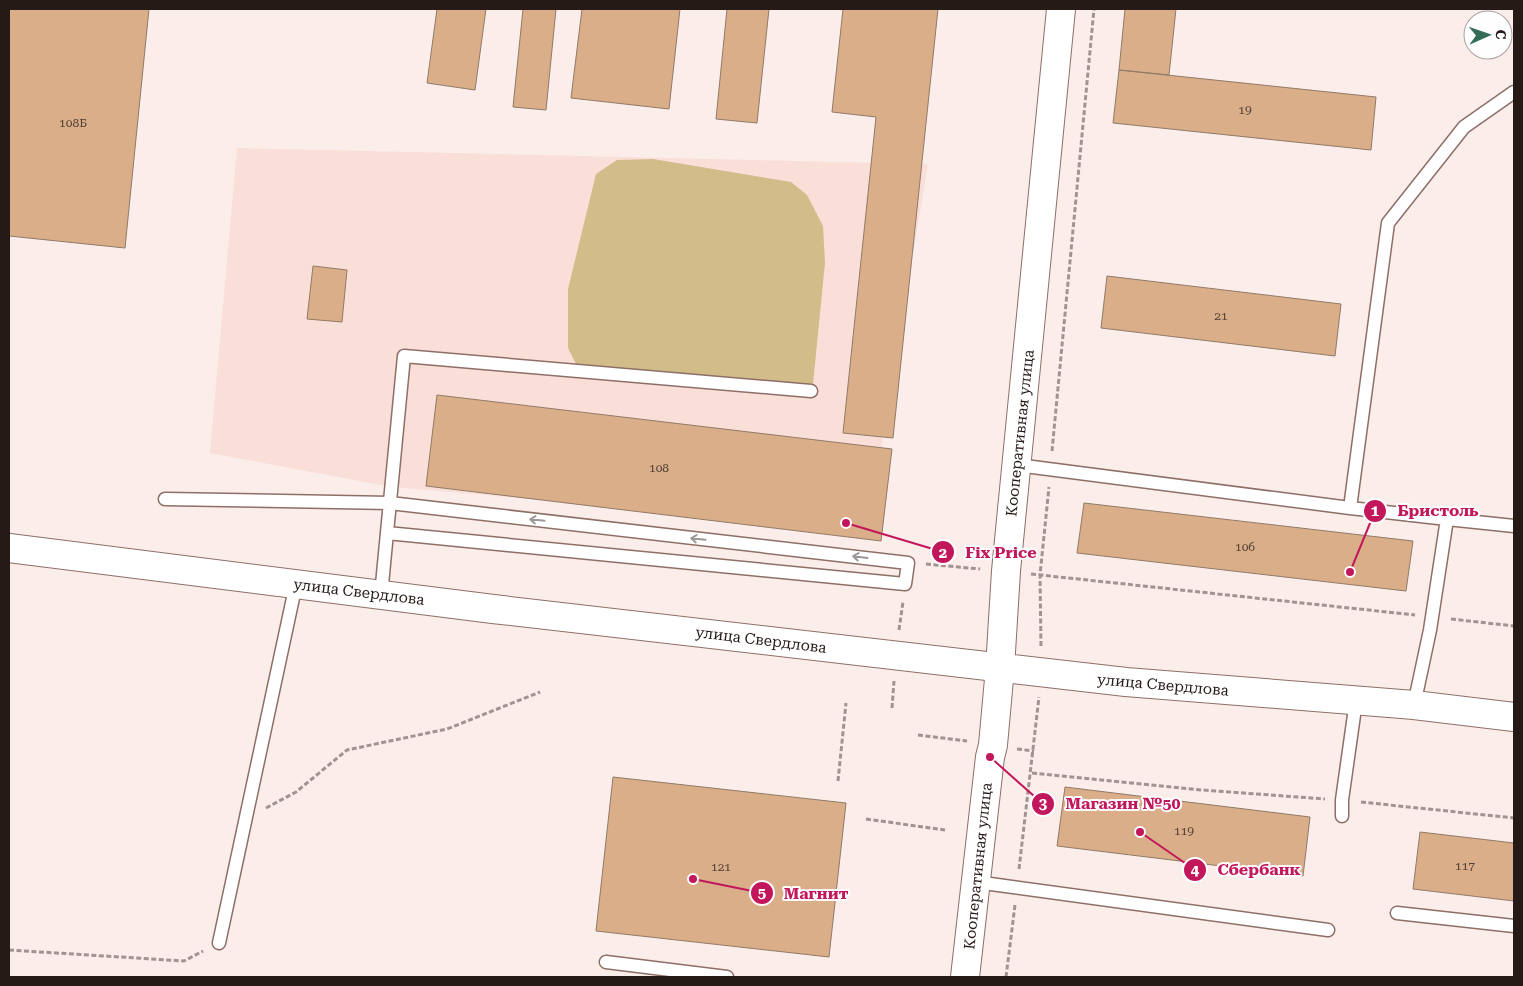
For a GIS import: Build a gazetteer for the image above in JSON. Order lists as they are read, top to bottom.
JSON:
{
  "streets": {
    "main road": ["Кооперативная улица", "улица Свердлова"]
  },
  "crossings": [
    ["Кооперативная улица", "улица Свердлова"]
  ],
  "places": [
    "Fix Price",
    "Бристоль",
    "Магазин №50",
    "Сбербанк",
    "Магнит"
  ],
  "house_numbers": [
    "19",
    "108Б",
    "21",
    "108",
    "106",
    "119",
    "117",
    "121"
  ],
  "north": "right"
}
